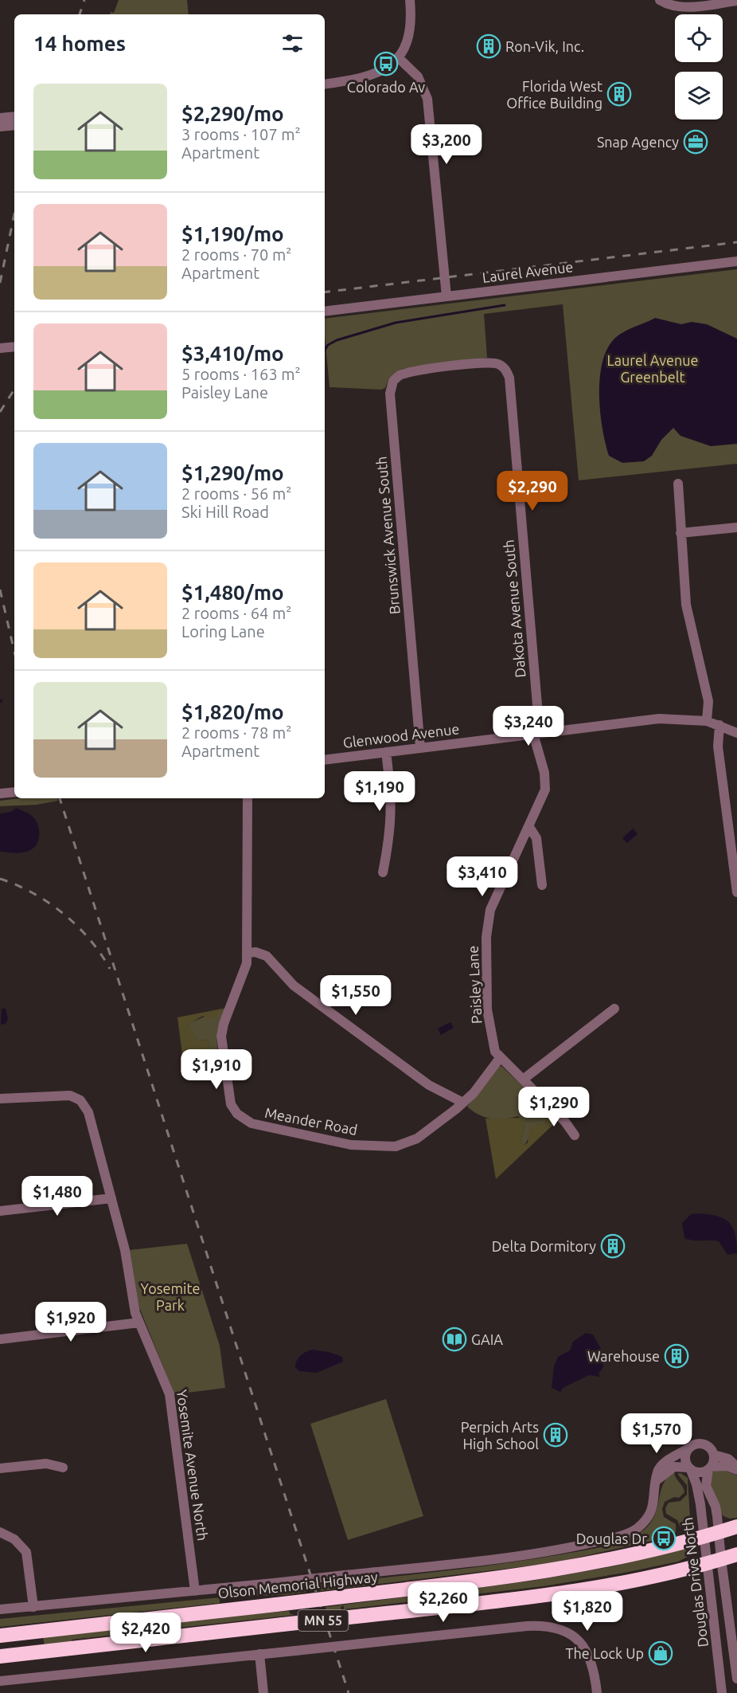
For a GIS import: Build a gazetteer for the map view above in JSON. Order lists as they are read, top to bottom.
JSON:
{
  "streets": {
    "highway": ["Olson Memorial Highway", "MN 55"],
    "street": [
      "Laurel Avenue",
      "Brunswick Avenue South",
      "Dakota Avenue South",
      "Glenwood Avenue",
      "Paisley Lane",
      "Meander Road",
      "Yosemite Avenue North",
      "Douglas Drive North"
    ]
  },
  "crossings": [
    ["Brunswick Avenue South", "Dakota Avenue South"],
    ["Brunswick Avenue South", "Glenwood Avenue"],
    ["Dakota Avenue South", "Glenwood Avenue"],
    ["Dakota Avenue South", "Paisley Lane"],
    ["Glenwood Avenue", "Paisley Lane"],
    ["Paisley Lane", "Meander Road"],
    ["Douglas Drive North", "Olson Memorial Highway"],
    ["Douglas Drive North", "MN 55"]
  ],
  "parks": ["Laurel Avenue Greenbelt", "Yosemite Park"],
  "places": {
    "building": [
      "Ron-Vik, Inc.",
      "Florida West Office Building",
      "Delta Dormitory",
      "Warehouse",
      "Perpich Arts High School"
    ],
    "bus stop": ["Colorado Av", "Douglas Dr"],
    "office": ["Snap Agency"],
    "library": ["GAIA"],
    "shop": ["The Lock Up"]
  },
  "page": {
    "heading": "14 homes",
    "list": [
      {
        "name": "$2,290/mo",
        "note": "3 rooms · 107 m² · Apartment"
      },
      {
        "name": "$1,190/mo",
        "note": "2 rooms · 70 m² · Apartment"
      },
      {
        "name": "$3,410/mo",
        "note": "5 rooms · 163 m² · Paisley Lane"
      },
      {
        "name": "$1,290/mo",
        "note": "2 rooms · 56 m² · Ski Hill Road"
      },
      {
        "name": "$1,480/mo",
        "note": "2 rooms · 64 m² · Loring Lane"
      },
      {
        "name": "$1,820/mo",
        "note": "2 rooms · 78 m² · Apartment"
      }
    ],
    "price": [
      "$3,200",
      "$2,290",
      "$3,240",
      "$1,190",
      "$3,410",
      "$1,550",
      "$1,910",
      "$1,290",
      "$1,480",
      "$1,920",
      "$1,570",
      "$2,260",
      "$1,820",
      "$2,420"
    ]
  }
}
